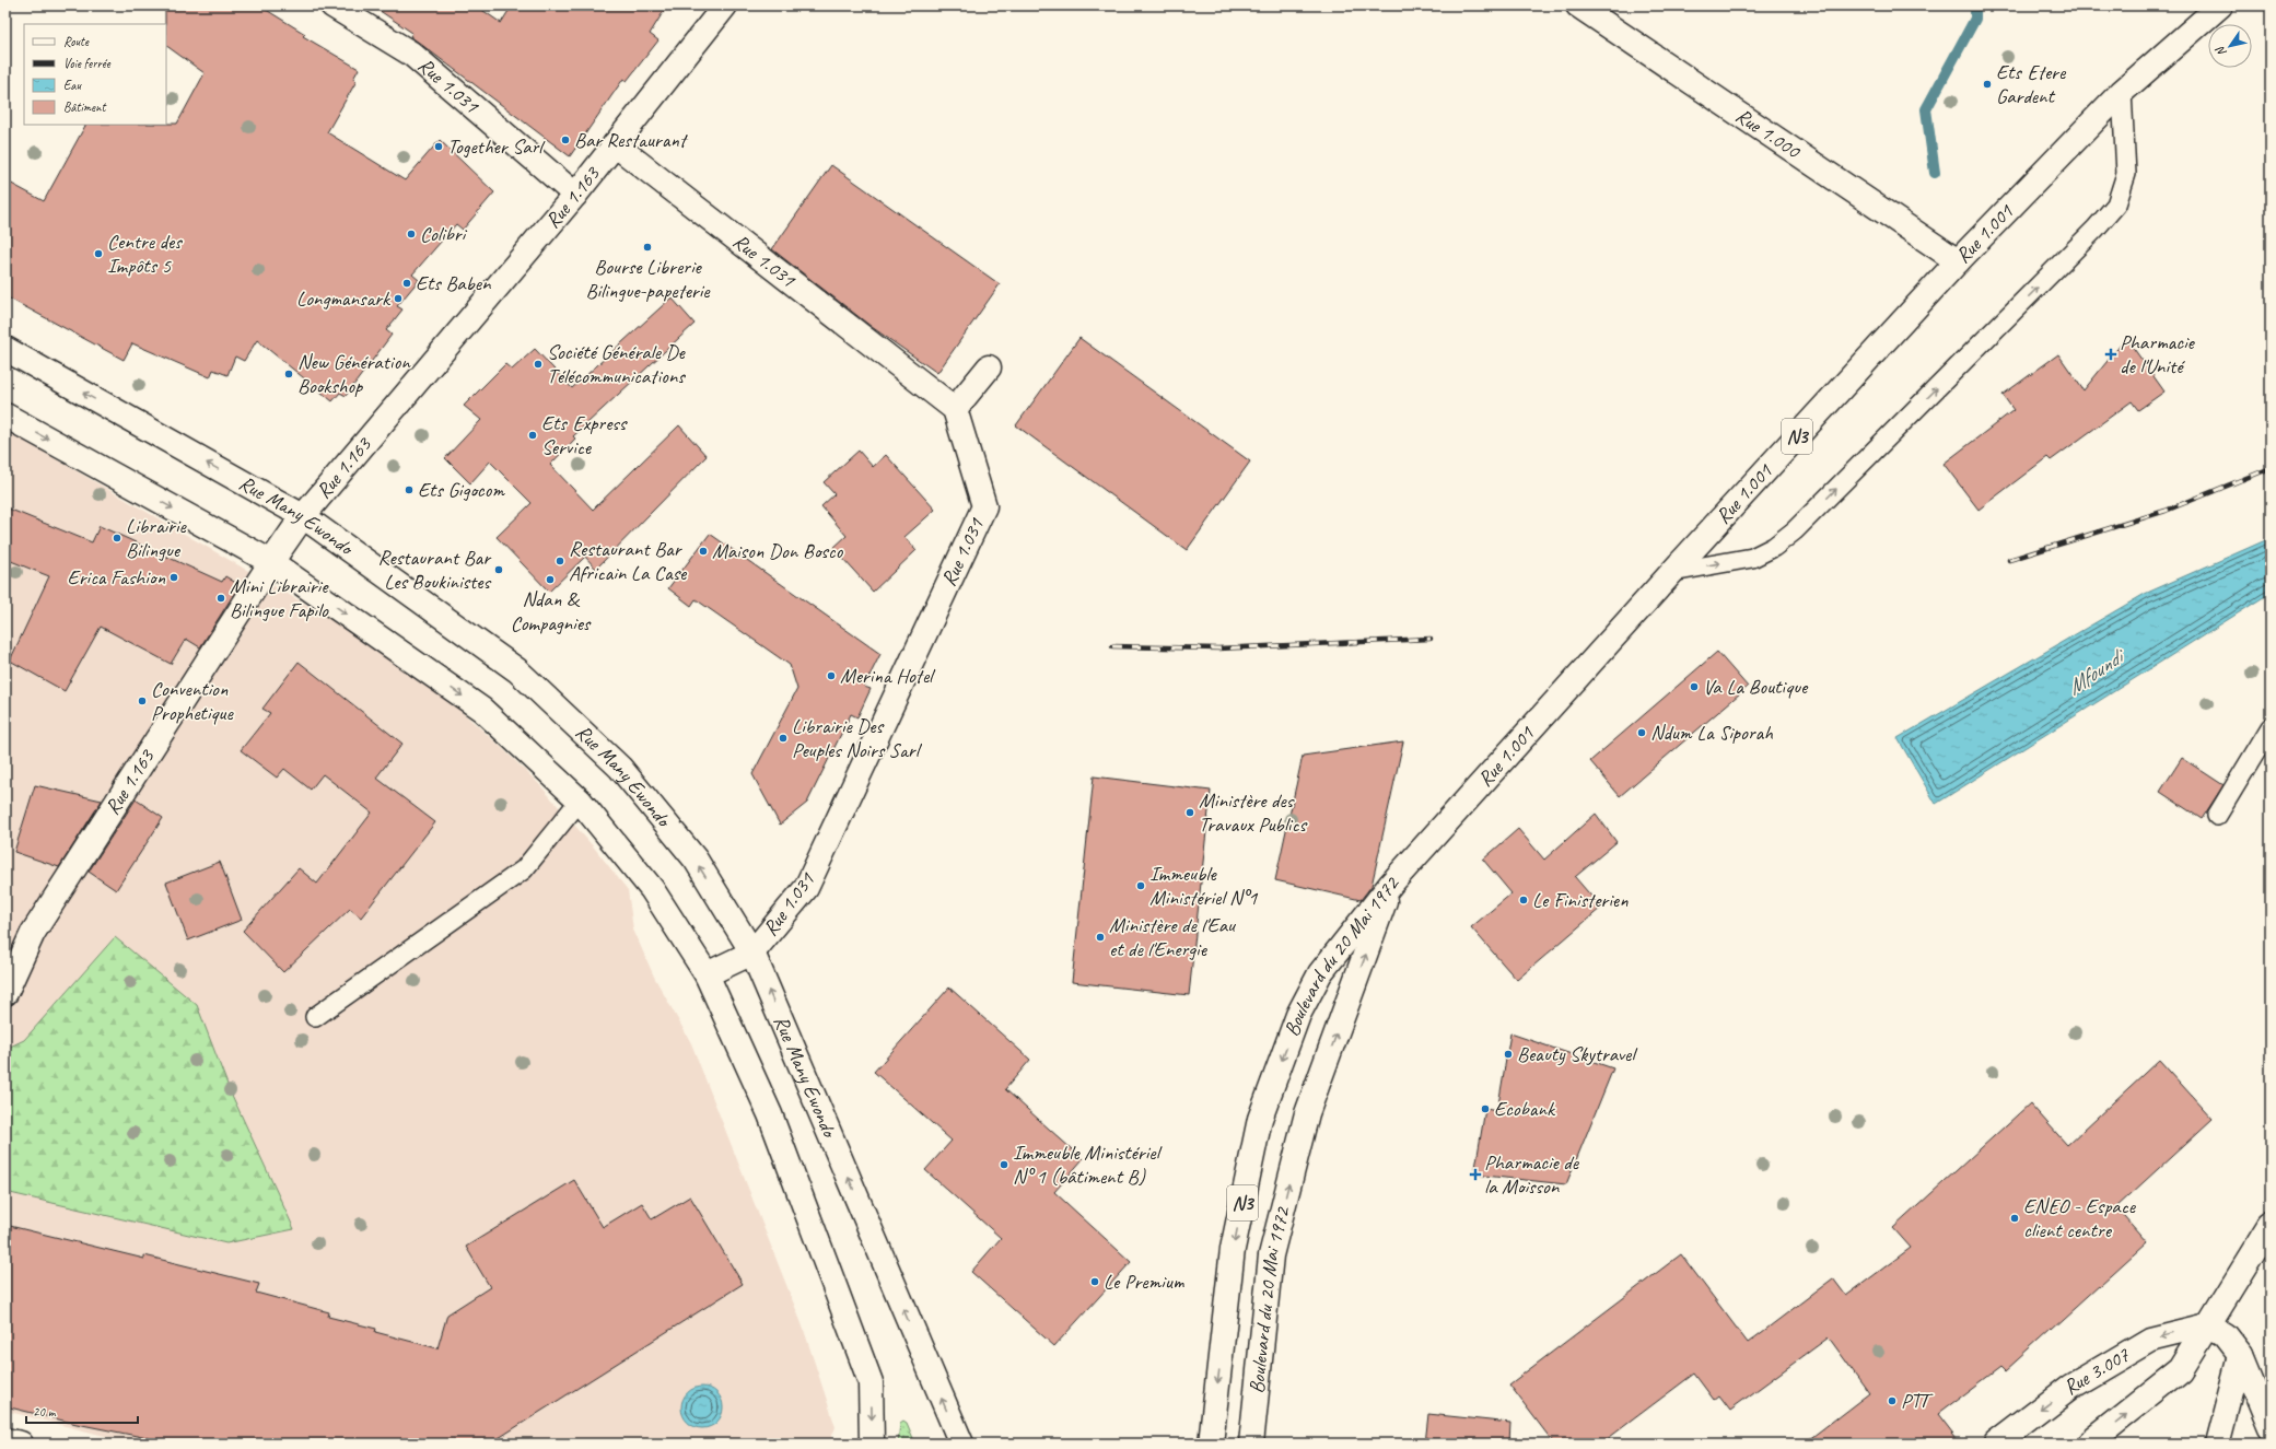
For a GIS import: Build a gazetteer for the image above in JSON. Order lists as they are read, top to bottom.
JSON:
{
  "streets": {
    "main road": [
      "Rue 1.031",
      "Rue 1.000",
      "Rue 1.163",
      "Rue 1.001",
      "N3",
      "Rue Many Ewondo",
      "Boulevard du 20 Mai 1972",
      "Rue 3.007"
    ]
  },
  "crossings": [
    ["Rue 1.031", "Rue 1.163"],
    ["Rue 1.031", "Rue Many Ewondo"],
    ["Rue 1.000", "Rue 1.001"],
    ["Rue 1.163", "Rue Many Ewondo"],
    ["Rue 1.001", "Boulevard du 20 Mai 1972"]
  ],
  "water": ["Mfoundi"],
  "places": {
    "other": [
      "Ets Etere Gardent",
      "Bar Restaurant",
      "Together Sarl",
      "Colibri",
      "Bourse Librerie Bilingue-papeterie",
      "Centre des Impôts 5",
      "Ets Baben",
      "Longmansark",
      "Société Générale De Télécommunications",
      "New Génération Bookshop",
      "Ets Express Service",
      "Ets Gigocom",
      "Librairie Bilingue",
      "Maison Don Bosco",
      "Restaurant Bar Africain La Case",
      "Restaurant Bar Les Boukinistes",
      "Erica Fashion",
      "Ndan & Compagnies",
      "Mini Librairie Bilingue Fapilo",
      "Merina Hotel",
      "Va La Boutique",
      "Convention Prophetique",
      "Ndum La Siporah",
      "Librairie Des Peuples Noirs Sarl",
      "Ministère des Travaux Publics",
      "Immeuble Ministériel N°1",
      "Le Finisterien",
      "Ministère de l'Eau et de l'Energie",
      "Beauty Skytravel",
      "Ecobank",
      "Immeuble Ministériel N° 1 (bâtiment B)",
      "ENEO - Espace client centre",
      "Le Premium",
      "PTT"
    ],
    "health": ["Pharmacie de l'Unité", "Pharmacie de la Moisson"]
  },
  "legend": [
    "Route",
    "Voie ferrée",
    "Eau",
    "Bâtiment"
  ],
  "scale_bar": "20 m",
  "north": "bottom left"
}
